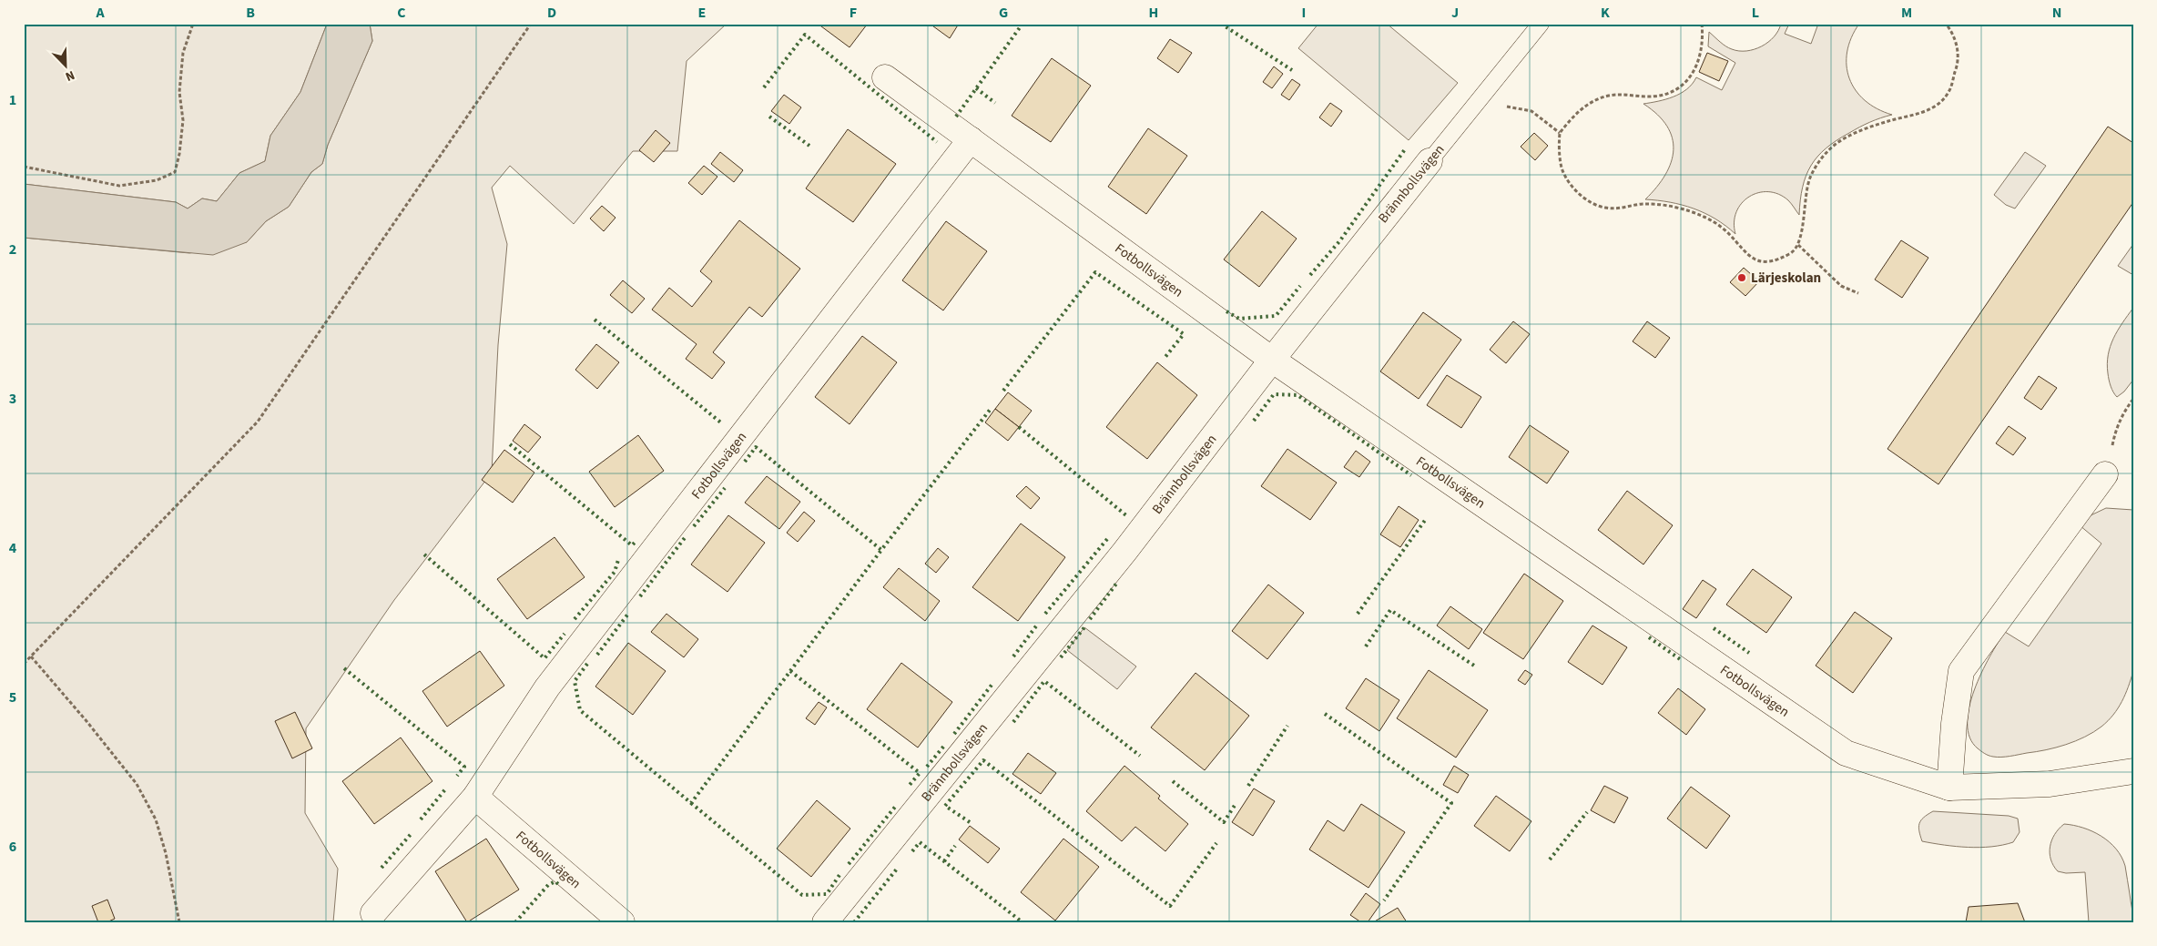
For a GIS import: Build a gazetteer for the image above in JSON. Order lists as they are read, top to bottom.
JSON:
{
  "streets": {
    "street": ["Brännbollsvägen", "Fotbollsvägen"]
  },
  "crossings": [
    ["Brännbollsvägen", "Fotbollsvägen"]
  ],
  "places": ["Lärjeskolan"],
  "north": "bottom right",
  "grid": {
    "columns": [
      "A",
      "B",
      "C",
      "D",
      "E",
      "F",
      "G",
      "H",
      "I",
      "J",
      "K",
      "L",
      "M",
      "N"
    ],
    "rows": [
      "1",
      "2",
      "3",
      "4",
      "5",
      "6"
    ]
  }
}
